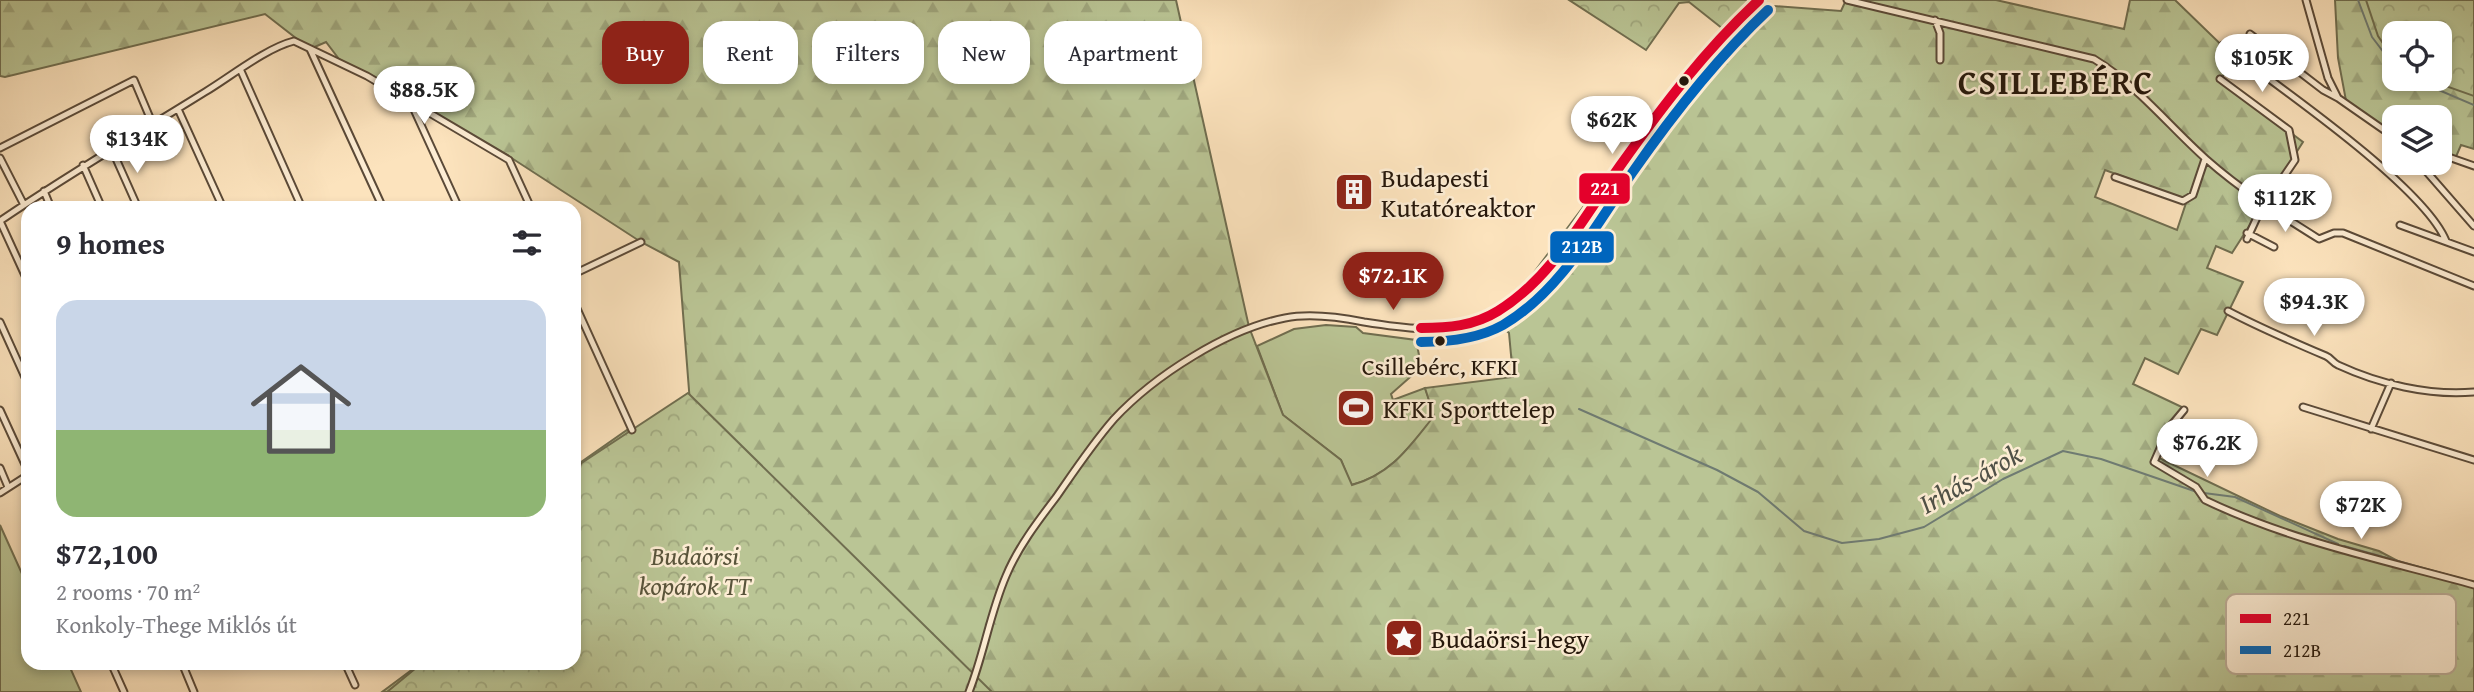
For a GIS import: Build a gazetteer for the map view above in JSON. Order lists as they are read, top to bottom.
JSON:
{
  "districts": ["CSILLEBÉRC"],
  "water": ["Irhás-árok"],
  "parks": ["Budaörsi kopárok TT"],
  "places": {
    "building": ["Budapesti Kutatóreaktor"],
    "other": ["Csillebérc, KFKI"],
    "sports": ["KFKI Sporttelep"],
    "place": ["Budaörsi-hegy"]
  },
  "lines": ["transit line 221", "transit line 212B"],
  "legend": ["221", "212B"],
  "page": {
    "chip": [
      "Buy",
      "Rent",
      "Filters",
      "New",
      "Apartment"
    ],
    "price": [
      "$105K",
      "$88.5K",
      "$62K",
      "$134K",
      "$112K",
      "$72.1K",
      "$94.3K",
      "$76.2K",
      "$72K"
    ],
    "heading": "9 homes",
    "list": [
      {
        "name": "$72,100",
        "note": "2 rooms · 70 m² · Konkoly-Thege Miklós út"
      }
    ]
  }
}
